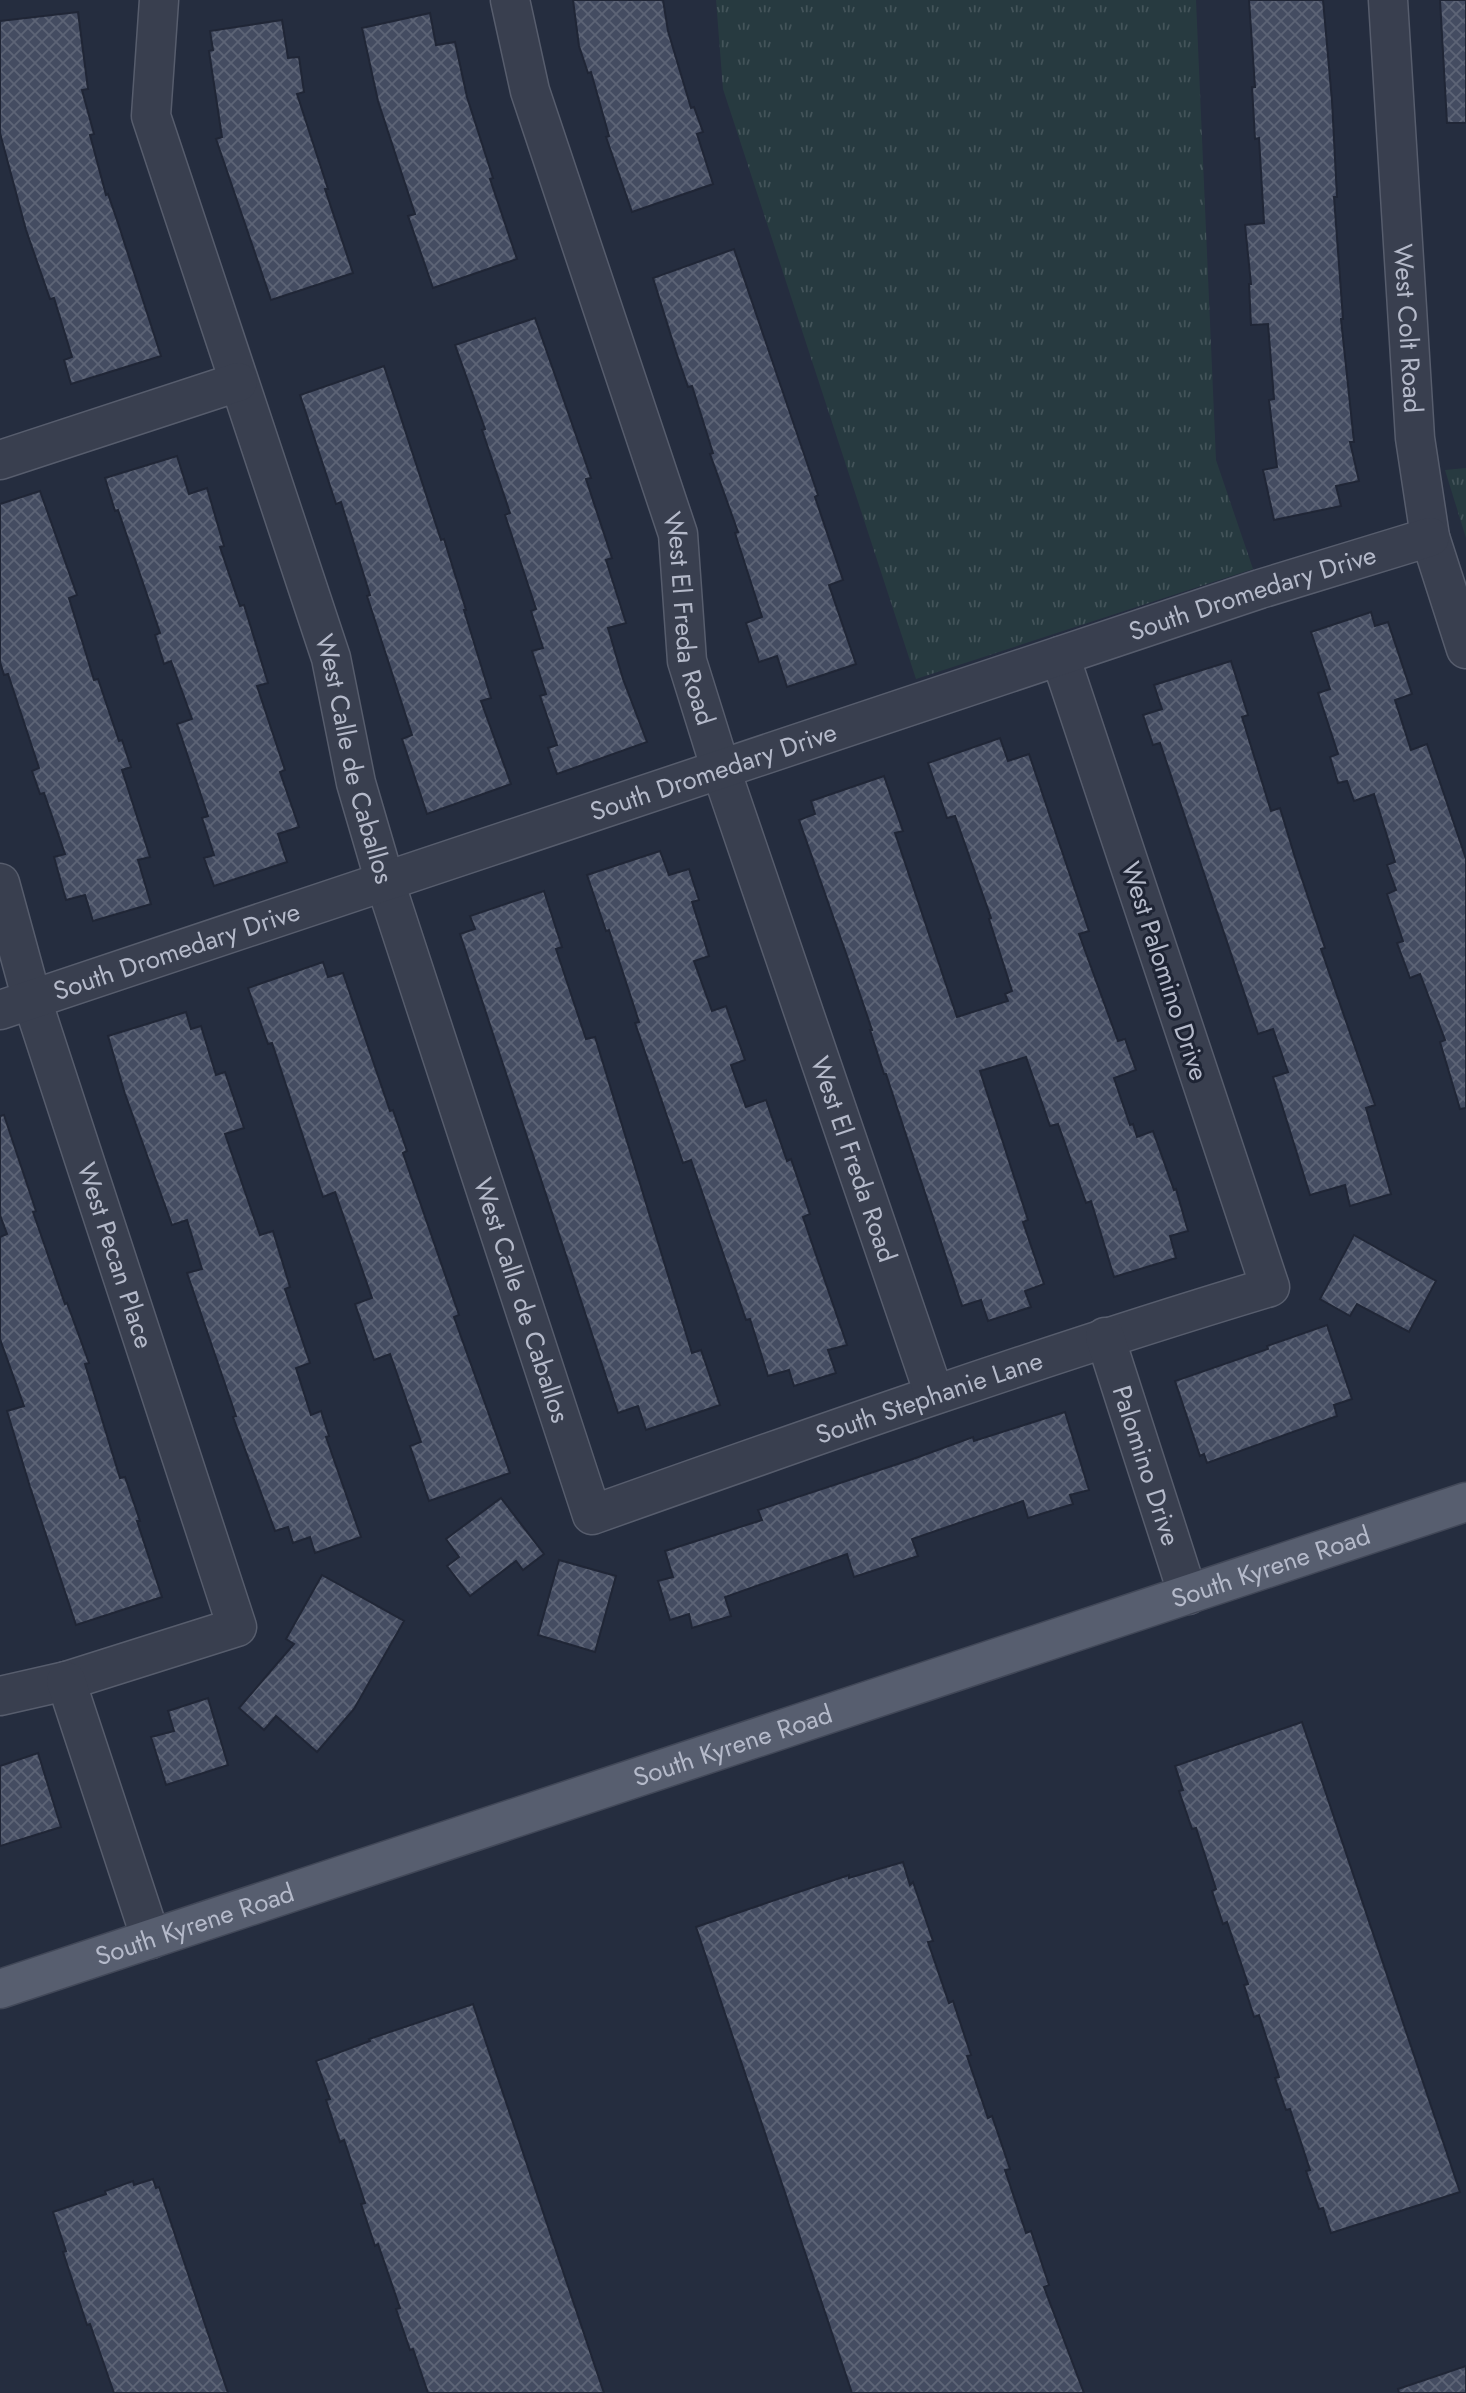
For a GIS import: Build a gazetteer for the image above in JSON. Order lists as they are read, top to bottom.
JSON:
{
  "streets": {
    "main road": ["South Kyrene Road"],
    "street": [
      "West Colt Road",
      "South Dromedary Drive",
      "West El Freda Road",
      "West Calle de Caballos",
      "West Palomino Drive",
      "West Pecan Place",
      "South Stephanie Lane",
      "Palomino Drive"
    ]
  },
  "crossings": [
    ["West Colt Road", "South Dromedary Drive"],
    ["South Dromedary Drive", "West El Freda Road"],
    ["South Dromedary Drive", "West Calle de Caballos"],
    ["South Dromedary Drive", "West Palomino Drive"],
    ["South Dromedary Drive", "West Pecan Place"],
    ["West El Freda Road", "South Stephanie Lane"],
    ["West Calle de Caballos", "South Stephanie Lane"],
    ["West Palomino Drive", "South Stephanie Lane"],
    ["South Stephanie Lane", "Palomino Drive"],
    ["Palomino Drive", "South Kyrene Road"]
  ]
}
